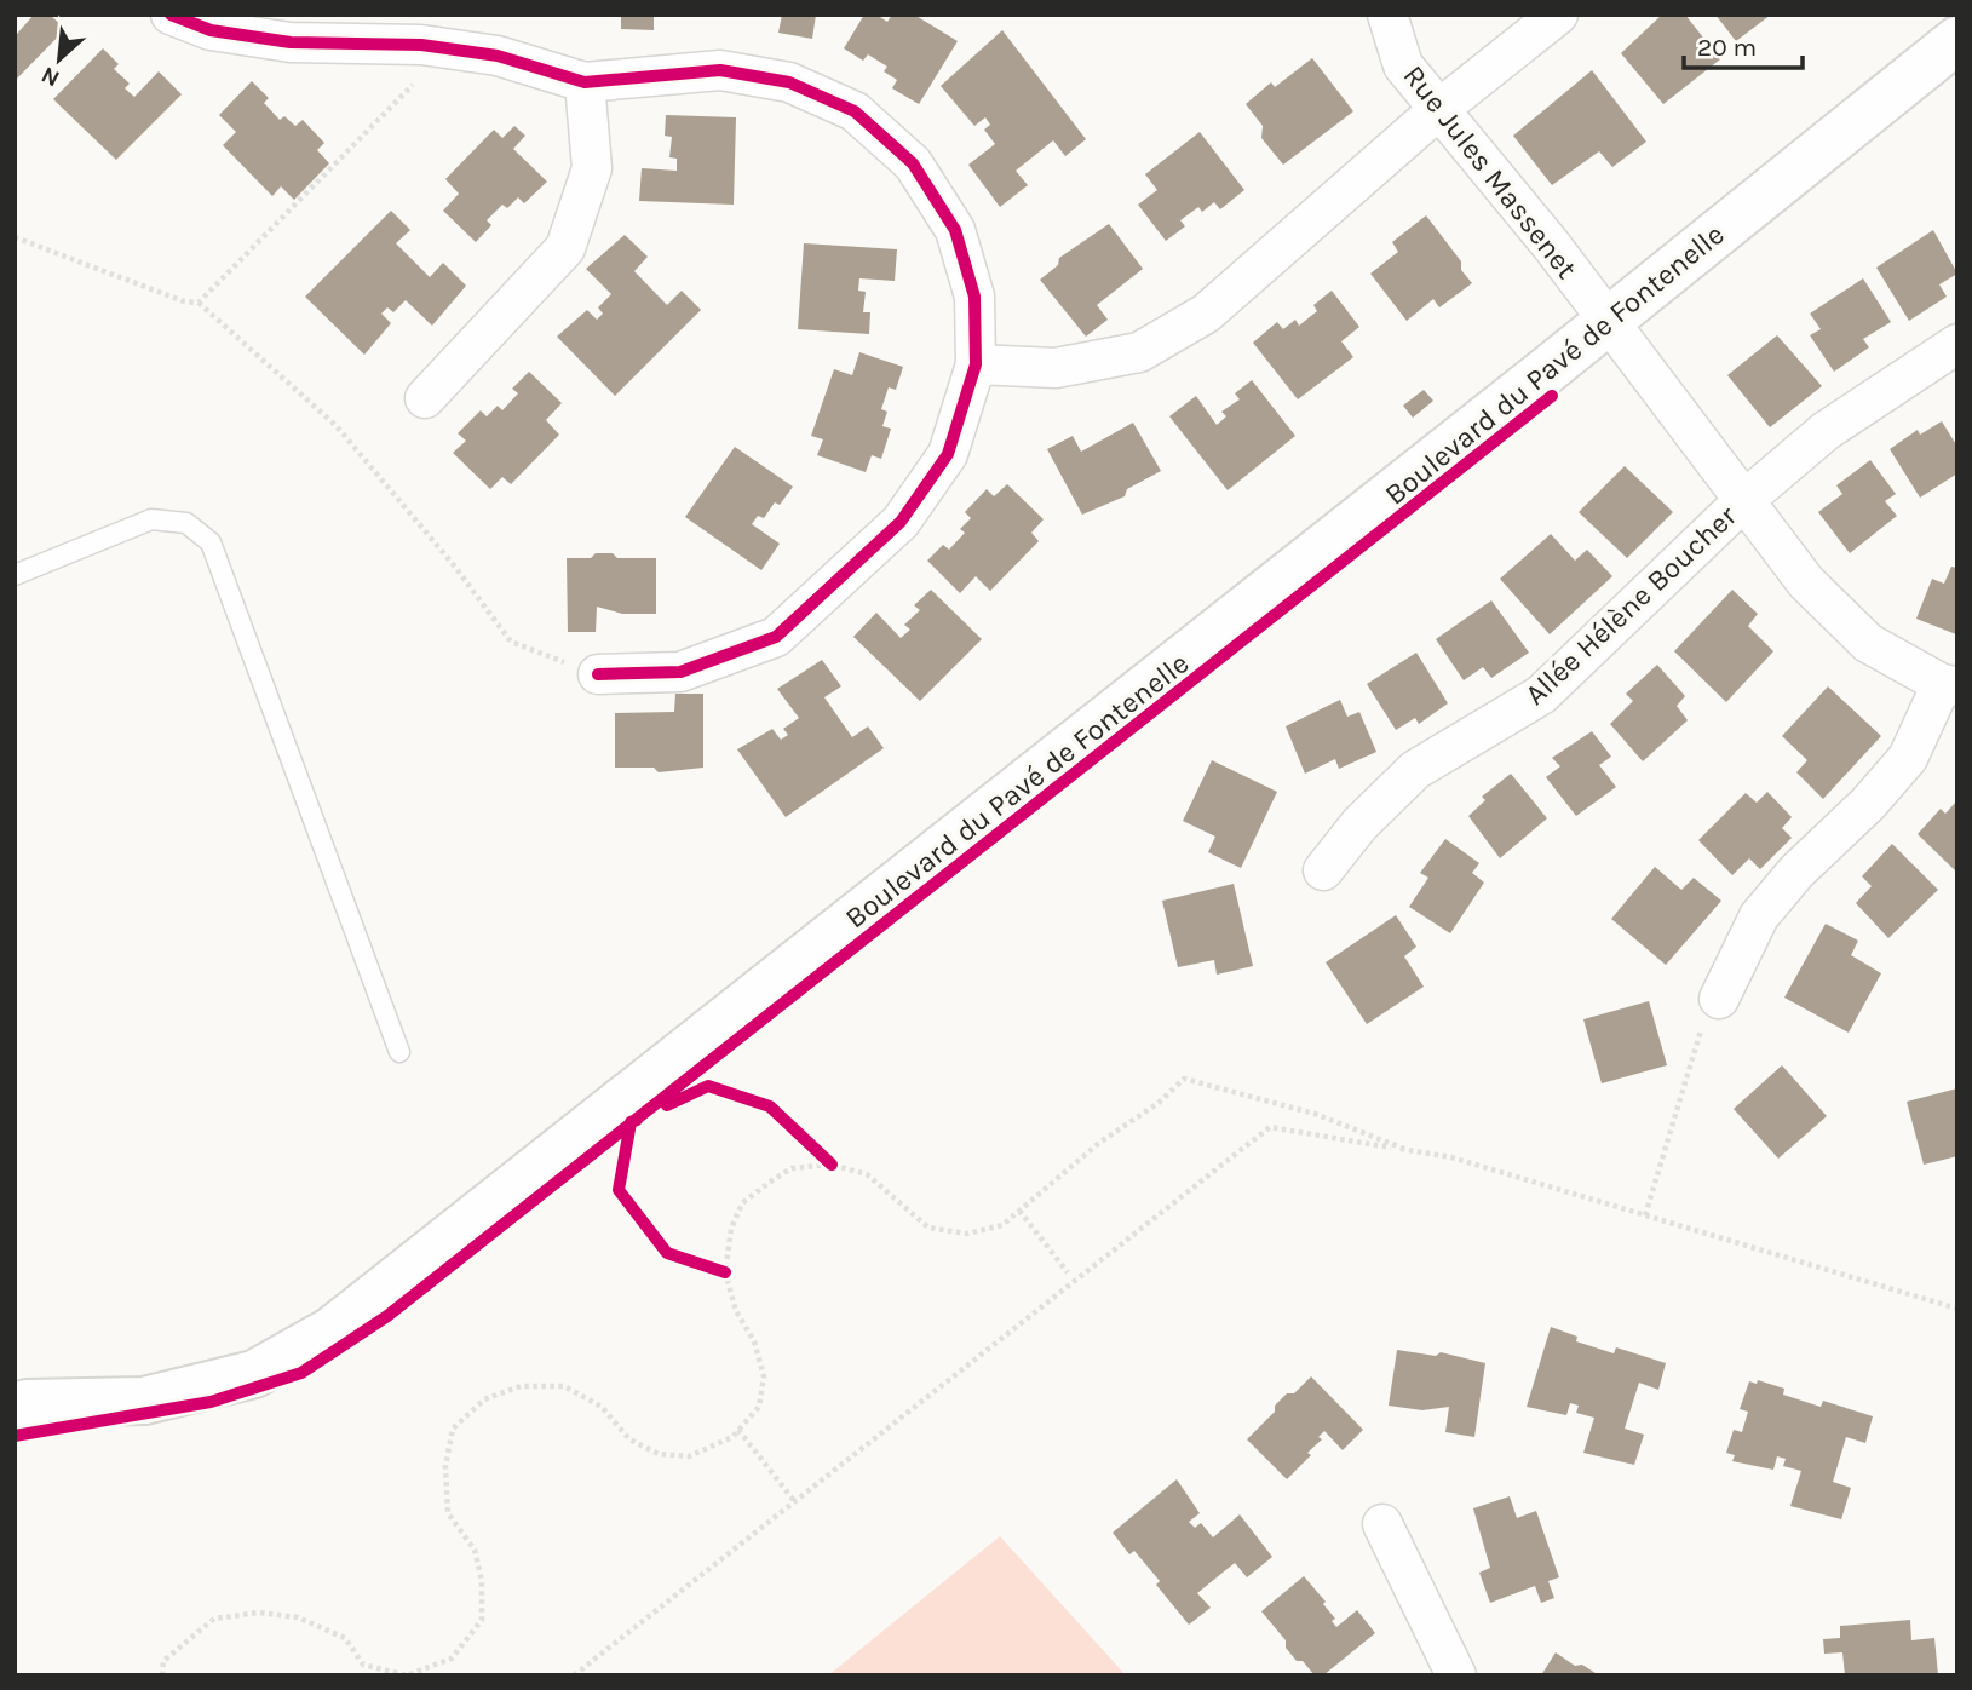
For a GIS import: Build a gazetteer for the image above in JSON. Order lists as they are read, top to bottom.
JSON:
{
  "streets": {
    "main road": ["Boulevard du Pavé de Fontenelle"],
    "street": ["Rue Jules Massenet", "Allée Hélène Boucher"]
  },
  "crossings": [
    ["Rue Jules Massenet", "Boulevard du Pavé de Fontenelle"],
    ["Rue Jules Massenet", "Allée Hélène Boucher"]
  ],
  "scale_bar": "20 m",
  "north": "bottom left"
}
